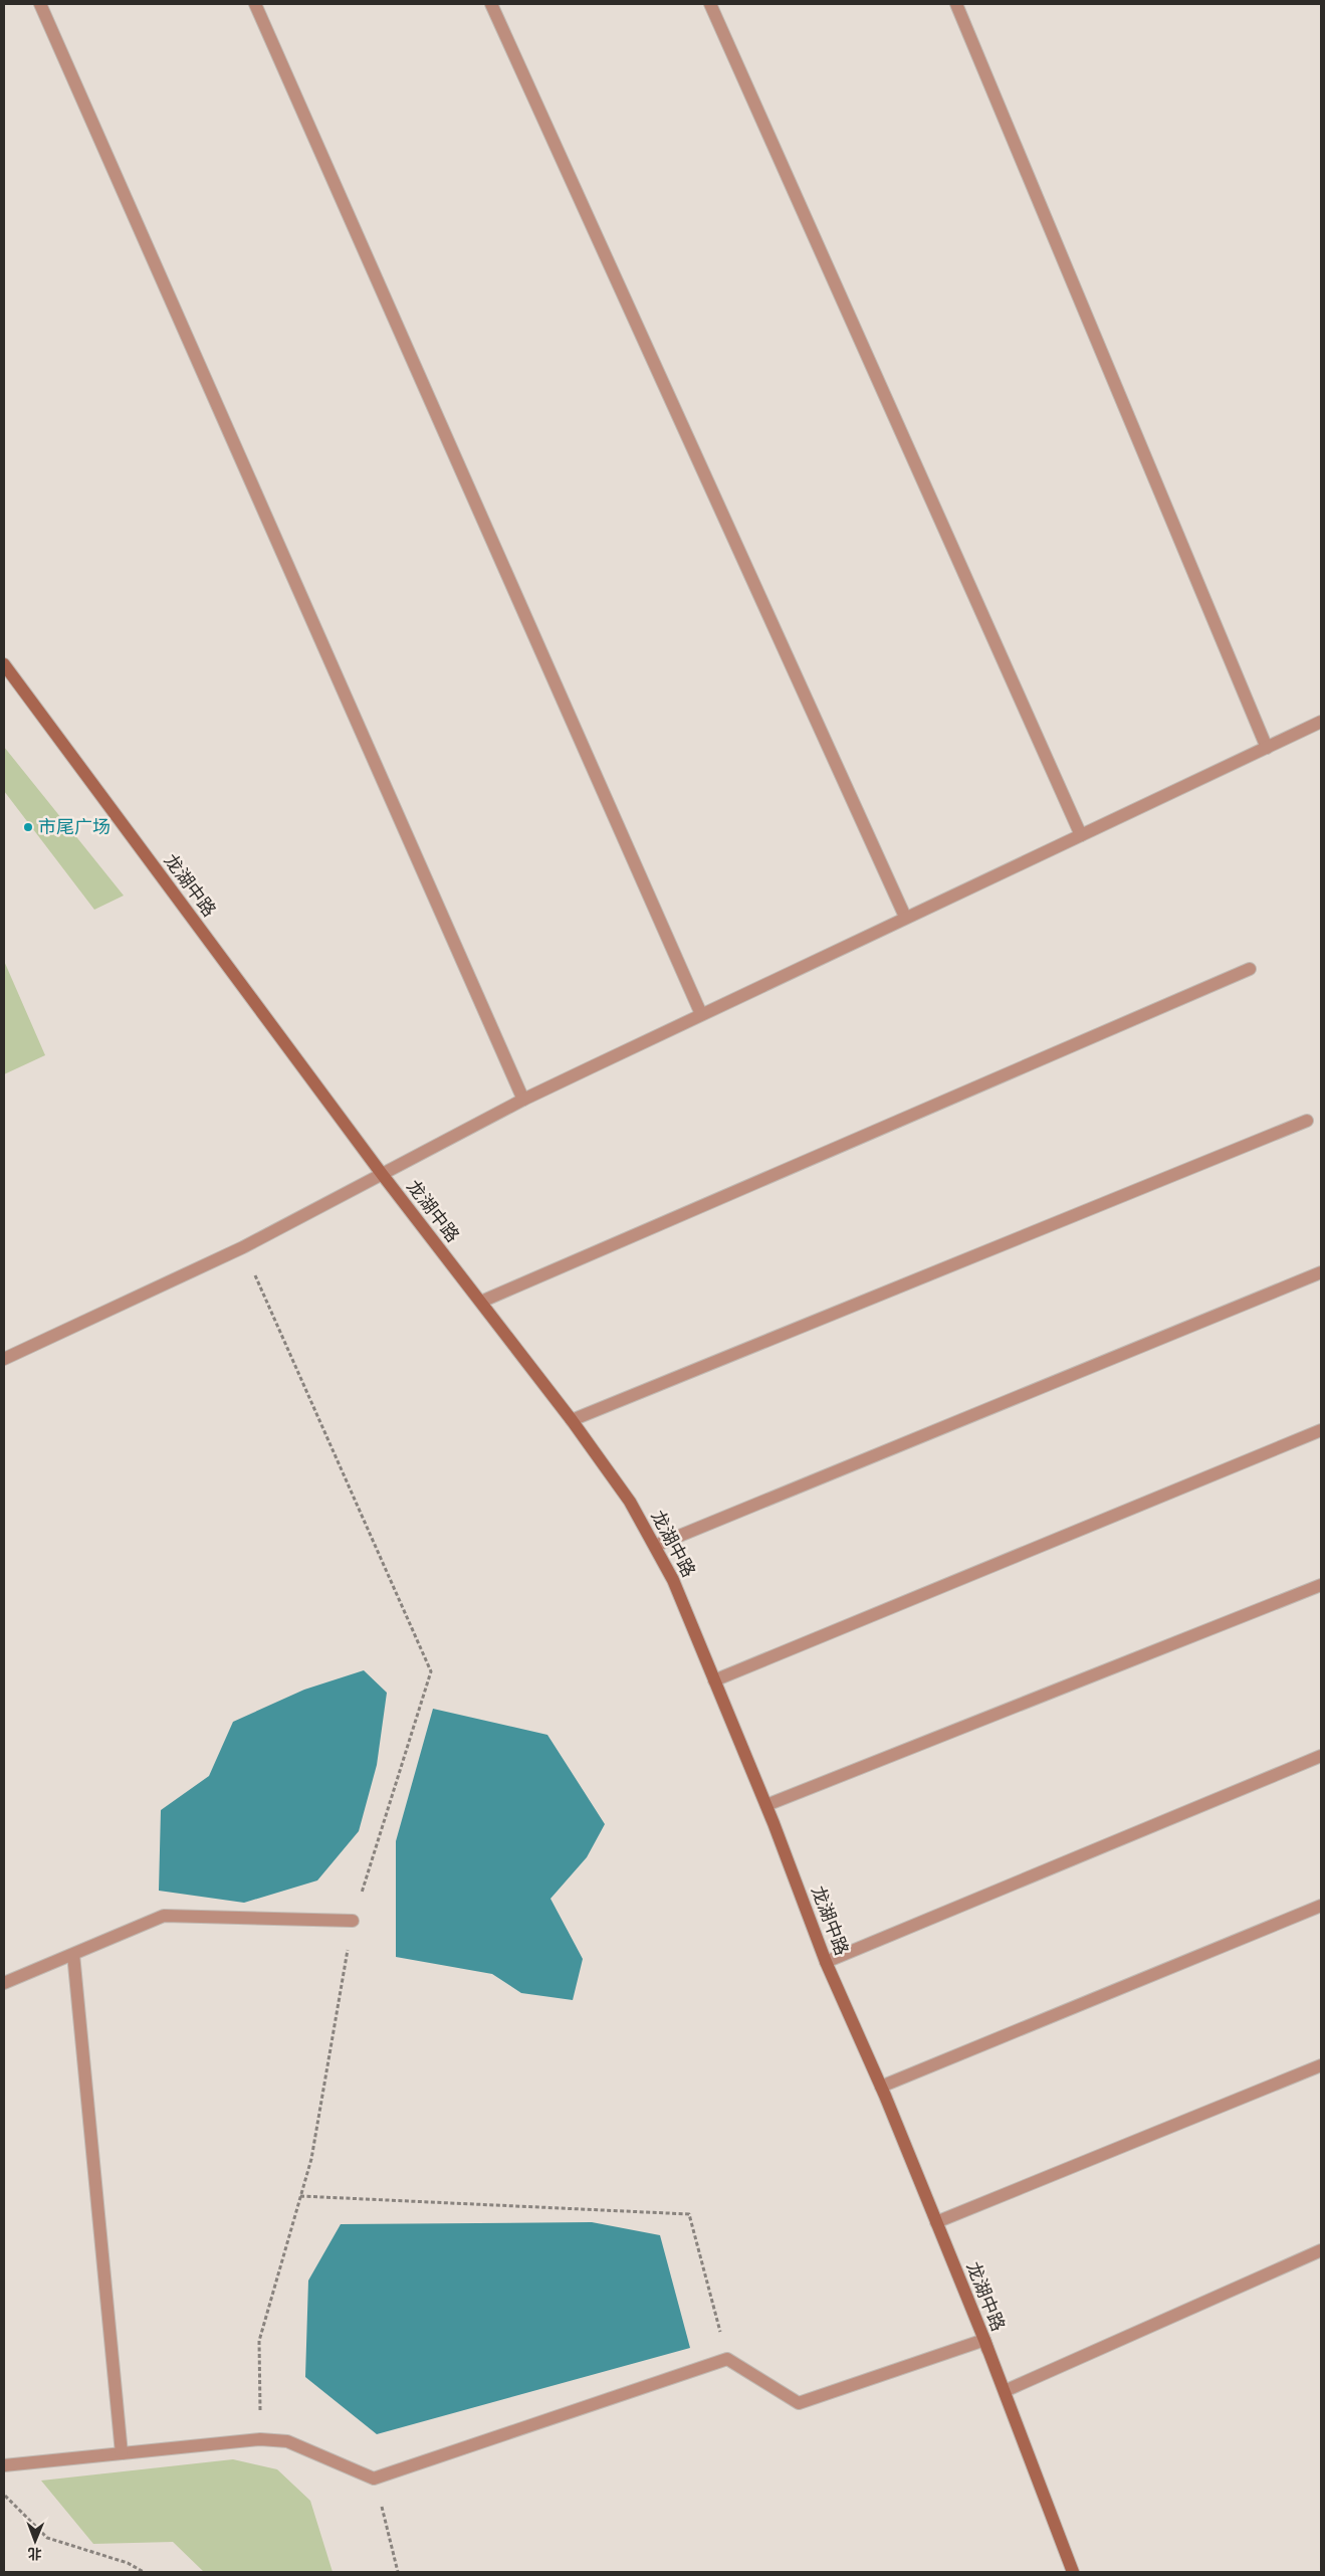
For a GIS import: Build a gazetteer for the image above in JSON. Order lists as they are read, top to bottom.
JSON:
{
  "streets": {
    "street": ["龙湖中路"]
  },
  "places": ["市尾广场"],
  "north": "bottom"
}
